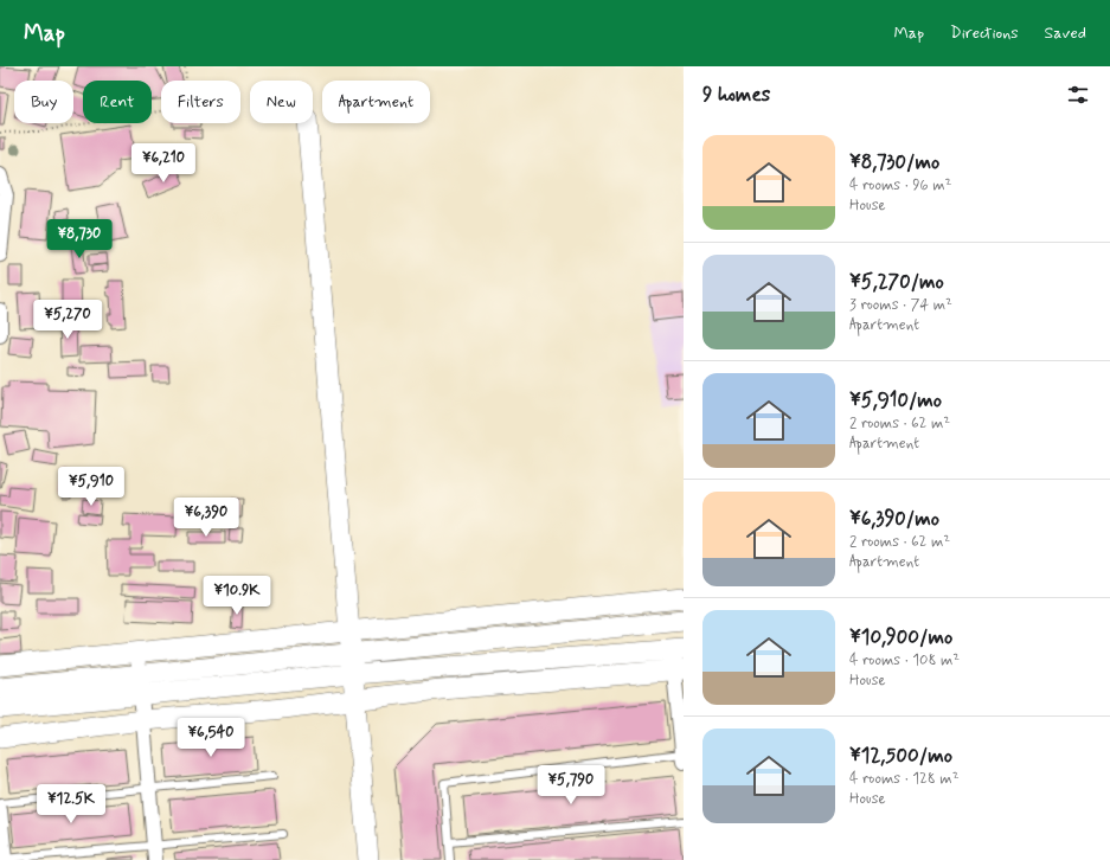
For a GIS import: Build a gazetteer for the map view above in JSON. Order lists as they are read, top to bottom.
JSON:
{
  "page": {
    "header": "Map",
    "nav": ["Map", "Directions", "Saved"],
    "heading": "9 homes",
    "chip": [
      "Buy",
      "Rent",
      "Filters",
      "New",
      "Apartment"
    ],
    "list": [
      {
        "name": "¥8,730/mo",
        "note": "4 rooms · 96 m² · House"
      },
      {
        "name": "¥5,270/mo",
        "note": "3 rooms · 74 m² · Apartment"
      },
      {
        "name": "¥5,910/mo",
        "note": "2 rooms · 62 m² · Apartment"
      },
      {
        "name": "¥6,390/mo",
        "note": "2 rooms · 62 m² · Apartment"
      },
      {
        "name": "¥10,900/mo",
        "note": "4 rooms · 108 m² · House"
      },
      {
        "name": "¥12,500/mo",
        "note": "4 rooms · 128 m² · House"
      }
    ],
    "price": [
      "¥6,210",
      "¥8,730",
      "¥5,270",
      "¥5,910",
      "¥6,390",
      "¥10.9K",
      "¥6,540",
      "¥5,790",
      "¥12.5K"
    ]
  }
}
